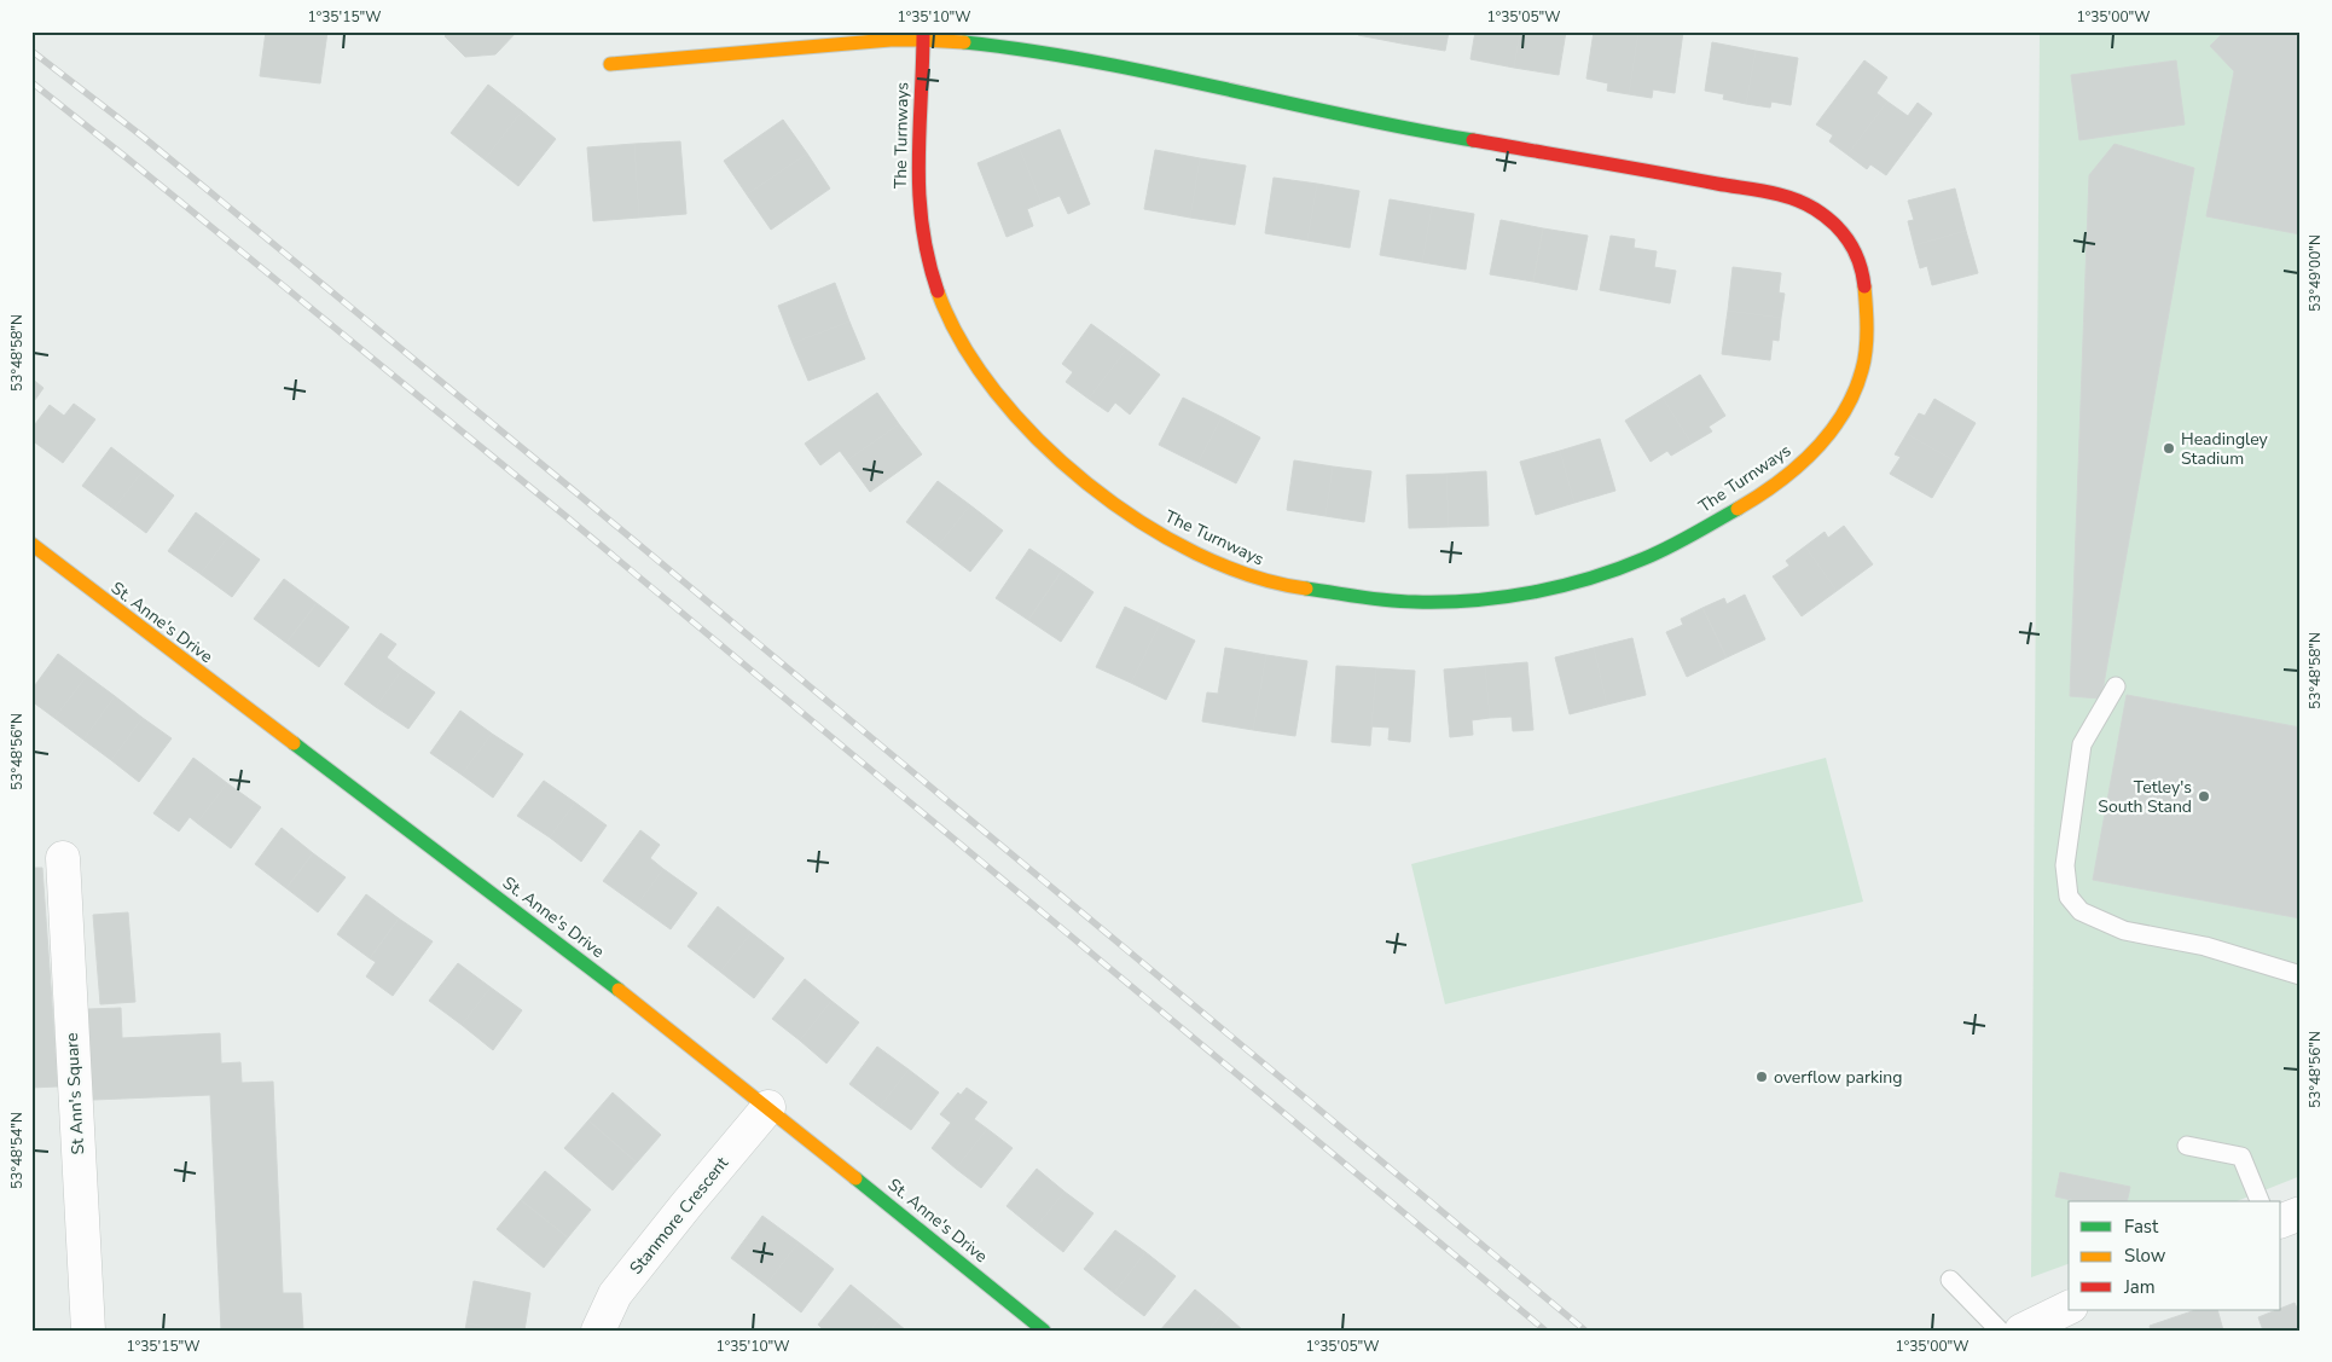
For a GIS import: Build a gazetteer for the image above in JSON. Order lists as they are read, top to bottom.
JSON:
{
  "streets": {
    "street": [
      "The Turnways",
      "St. Anne's Drive",
      "St Ann's Square",
      "Stanmore Crescent"
    ]
  },
  "crossings": [
    ["St. Anne's Drive", "Stanmore Crescent"]
  ],
  "places": ["Headingley Stadium", "Tetley's South Stand", "overflow parking"],
  "legend": ["Fast", "Slow", "Jam"],
  "coordinates": [
    "1°35'15\"W",
    "1°35'10\"W",
    "1°35'05\"W",
    "1°35'00\"W",
    "53°49'00\"N",
    "53°48'58\"N",
    "53°48'56\"N",
    "53°48'54\"N"
  ]
}
